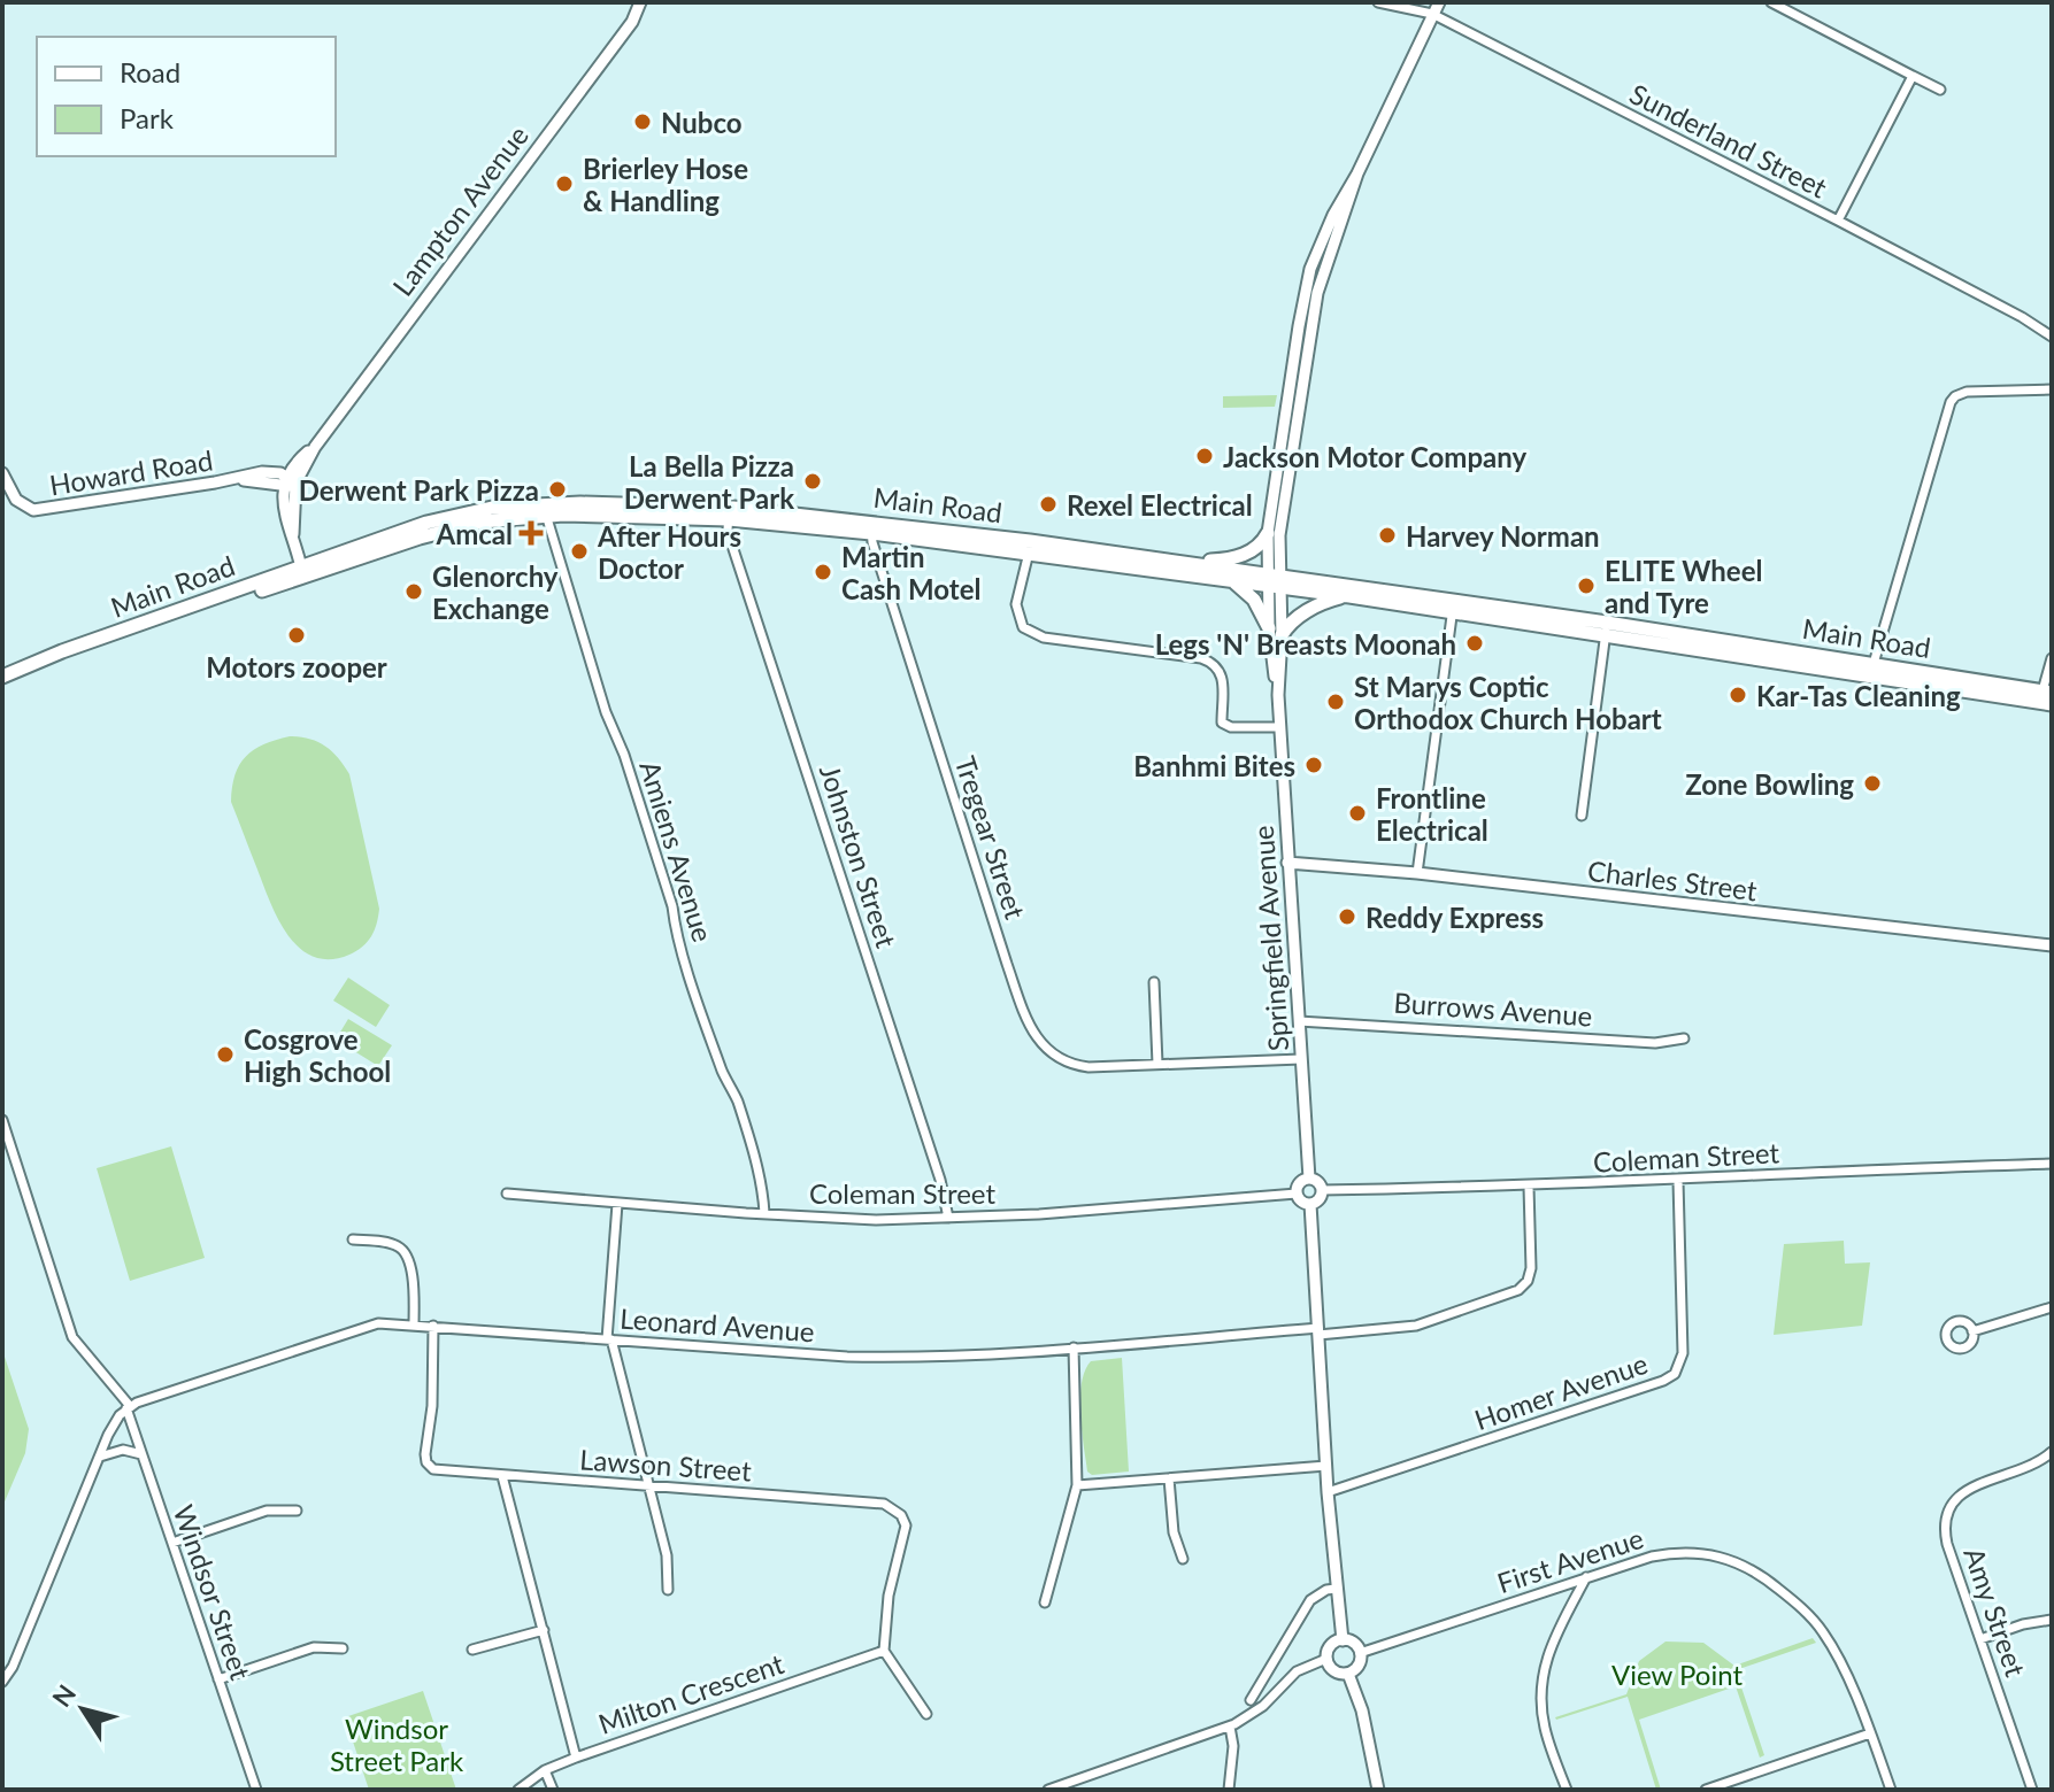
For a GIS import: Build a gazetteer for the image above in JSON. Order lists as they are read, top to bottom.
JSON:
{
  "streets": {
    "main road": ["Main Road"],
    "street": [
      "Sunderland Street",
      "Lampton Avenue",
      "Howard Road",
      "Tregear Street",
      "Amiens Avenue",
      "Johnston Street",
      "Charles Street",
      "Springfield Avenue",
      "Burrows Avenue",
      "Coleman Street",
      "Leonard Avenue",
      "Homer Avenue",
      "Lawson Street",
      "First Avenue",
      "Windsor Street",
      "Amy Street",
      "Milton Crescent"
    ]
  },
  "crossings": [
    ["Lampton Avenue", "Howard Road"],
    ["Main Road", "Tregear Street"],
    ["Main Road", "Amiens Avenue"],
    ["Main Road", "Johnston Street"],
    ["Main Road", "Springfield Avenue"],
    ["Tregear Street", "Springfield Avenue"],
    ["Amiens Avenue", "Coleman Street"],
    ["Johnston Street", "Coleman Street"],
    ["Charles Street", "Springfield Avenue"],
    ["Springfield Avenue", "Burrows Avenue"],
    ["Springfield Avenue", "Coleman Street"],
    ["Coleman Street", "Leonard Avenue"],
    ["Coleman Street", "Homer Avenue"],
    ["Leonard Avenue", "Lawson Street"],
    ["Leonard Avenue", "Windsor Street"],
    ["Lawson Street", "Milton Crescent"]
  ],
  "parks": ["View Point", "Windsor Street Park"],
  "places": {
    "other": [
      "Nubco",
      "Brierley Hose & Handling",
      "Jackson Motor Company",
      "La Bella Pizza Derwent Park",
      "Derwent Park Pizza",
      "Rexel Electrical",
      "Harvey Norman",
      "After Hours Doctor",
      "Martin Cash Motel",
      "ELITE Wheel and Tyre",
      "Glenorchy Exchange",
      "Motors zooper",
      "Legs 'N' Breasts Moonah",
      "Kar-Tas Cleaning",
      "St Marys Coptic Orthodox Church Hobart",
      "Banhmi Bites",
      "Zone Bowling",
      "Frontline Electrical",
      "Reddy Express",
      "Cosgrove High School"
    ],
    "health": ["Amcal"]
  },
  "legend": ["Road", "Park"],
  "north": "top left"
}
